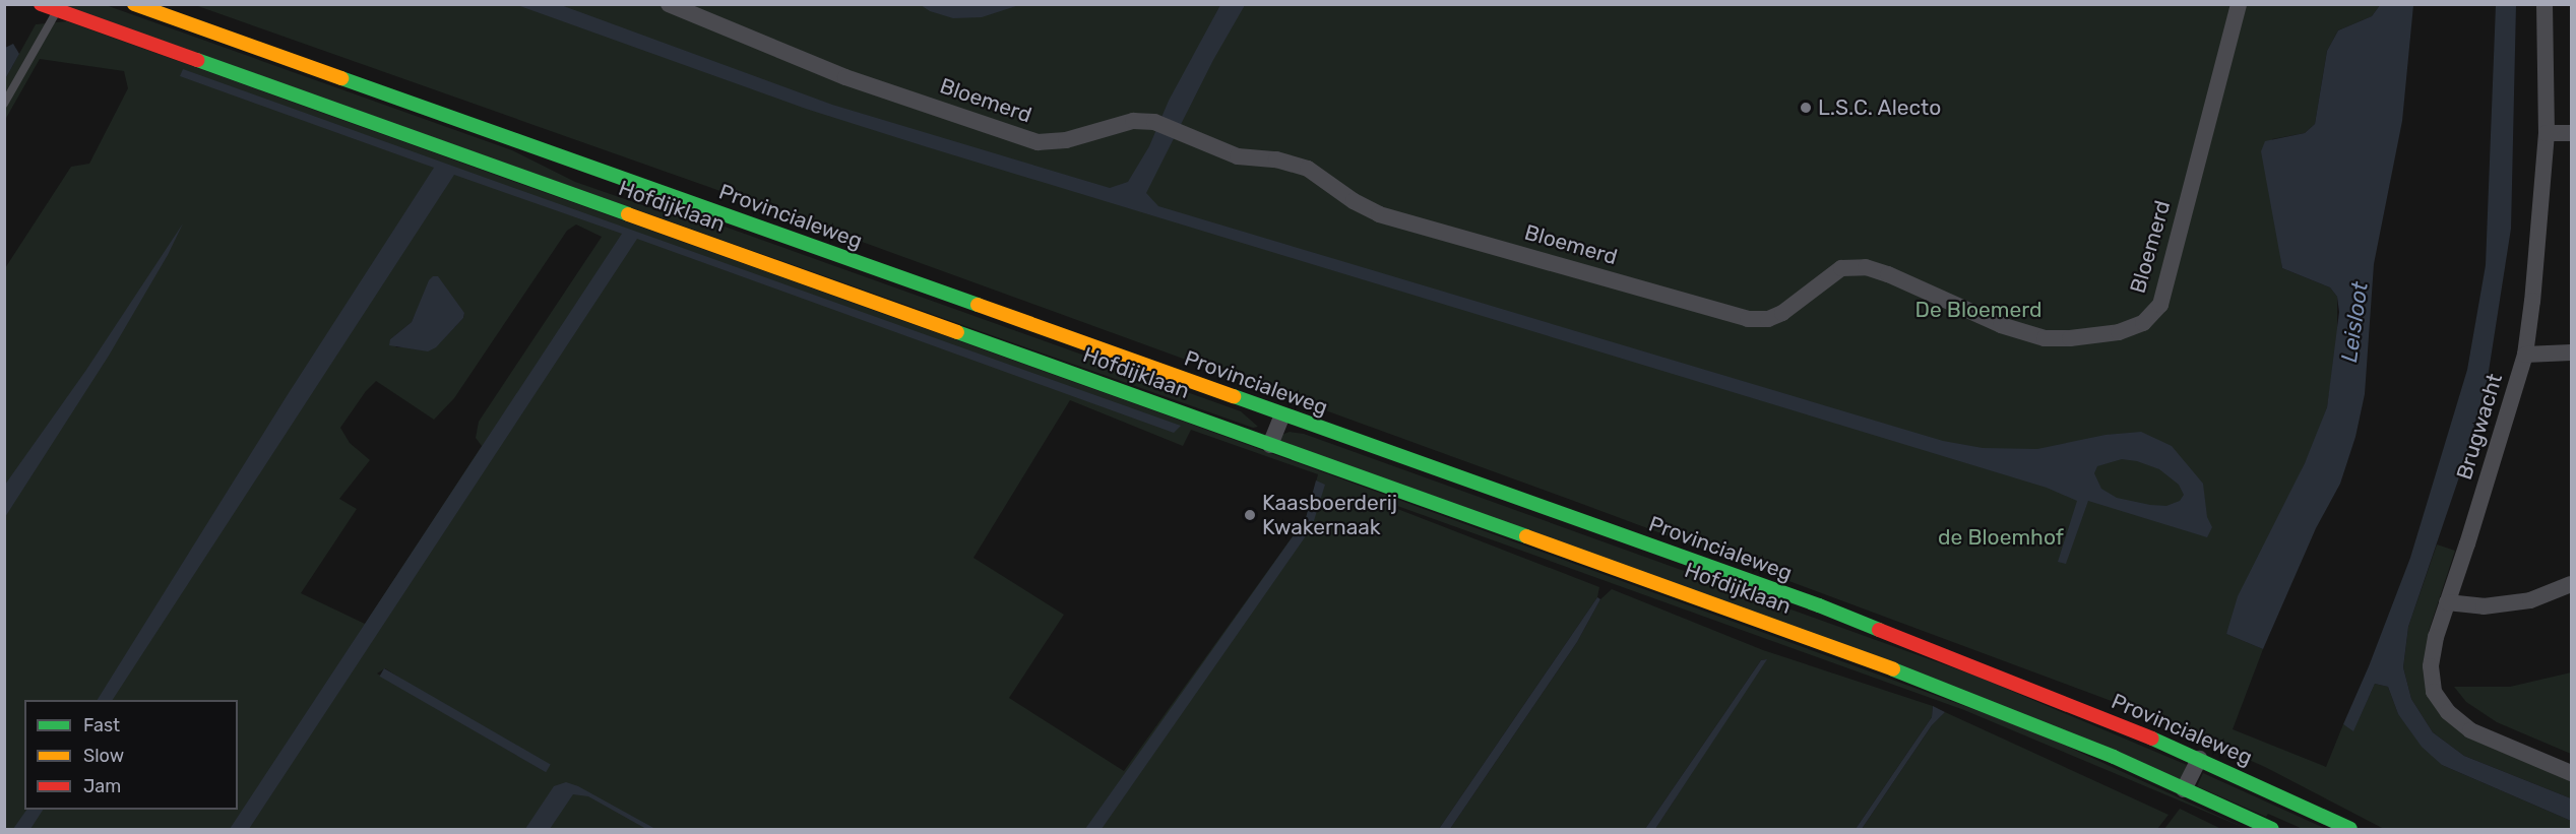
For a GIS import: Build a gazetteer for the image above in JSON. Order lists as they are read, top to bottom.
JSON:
{
  "streets": {
    "street": [
      "Bloemerd",
      "Hofdijklaan",
      "Provincialeweg",
      "Brugwacht"
    ]
  },
  "water": ["Leisloot"],
  "parks": ["De Bloemerd", "de Bloemhof"],
  "places": ["L.S.C. Alecto", "Kaasboerderij Kwakernaak"],
  "legend": ["Fast", "Slow", "Jam"]
}
